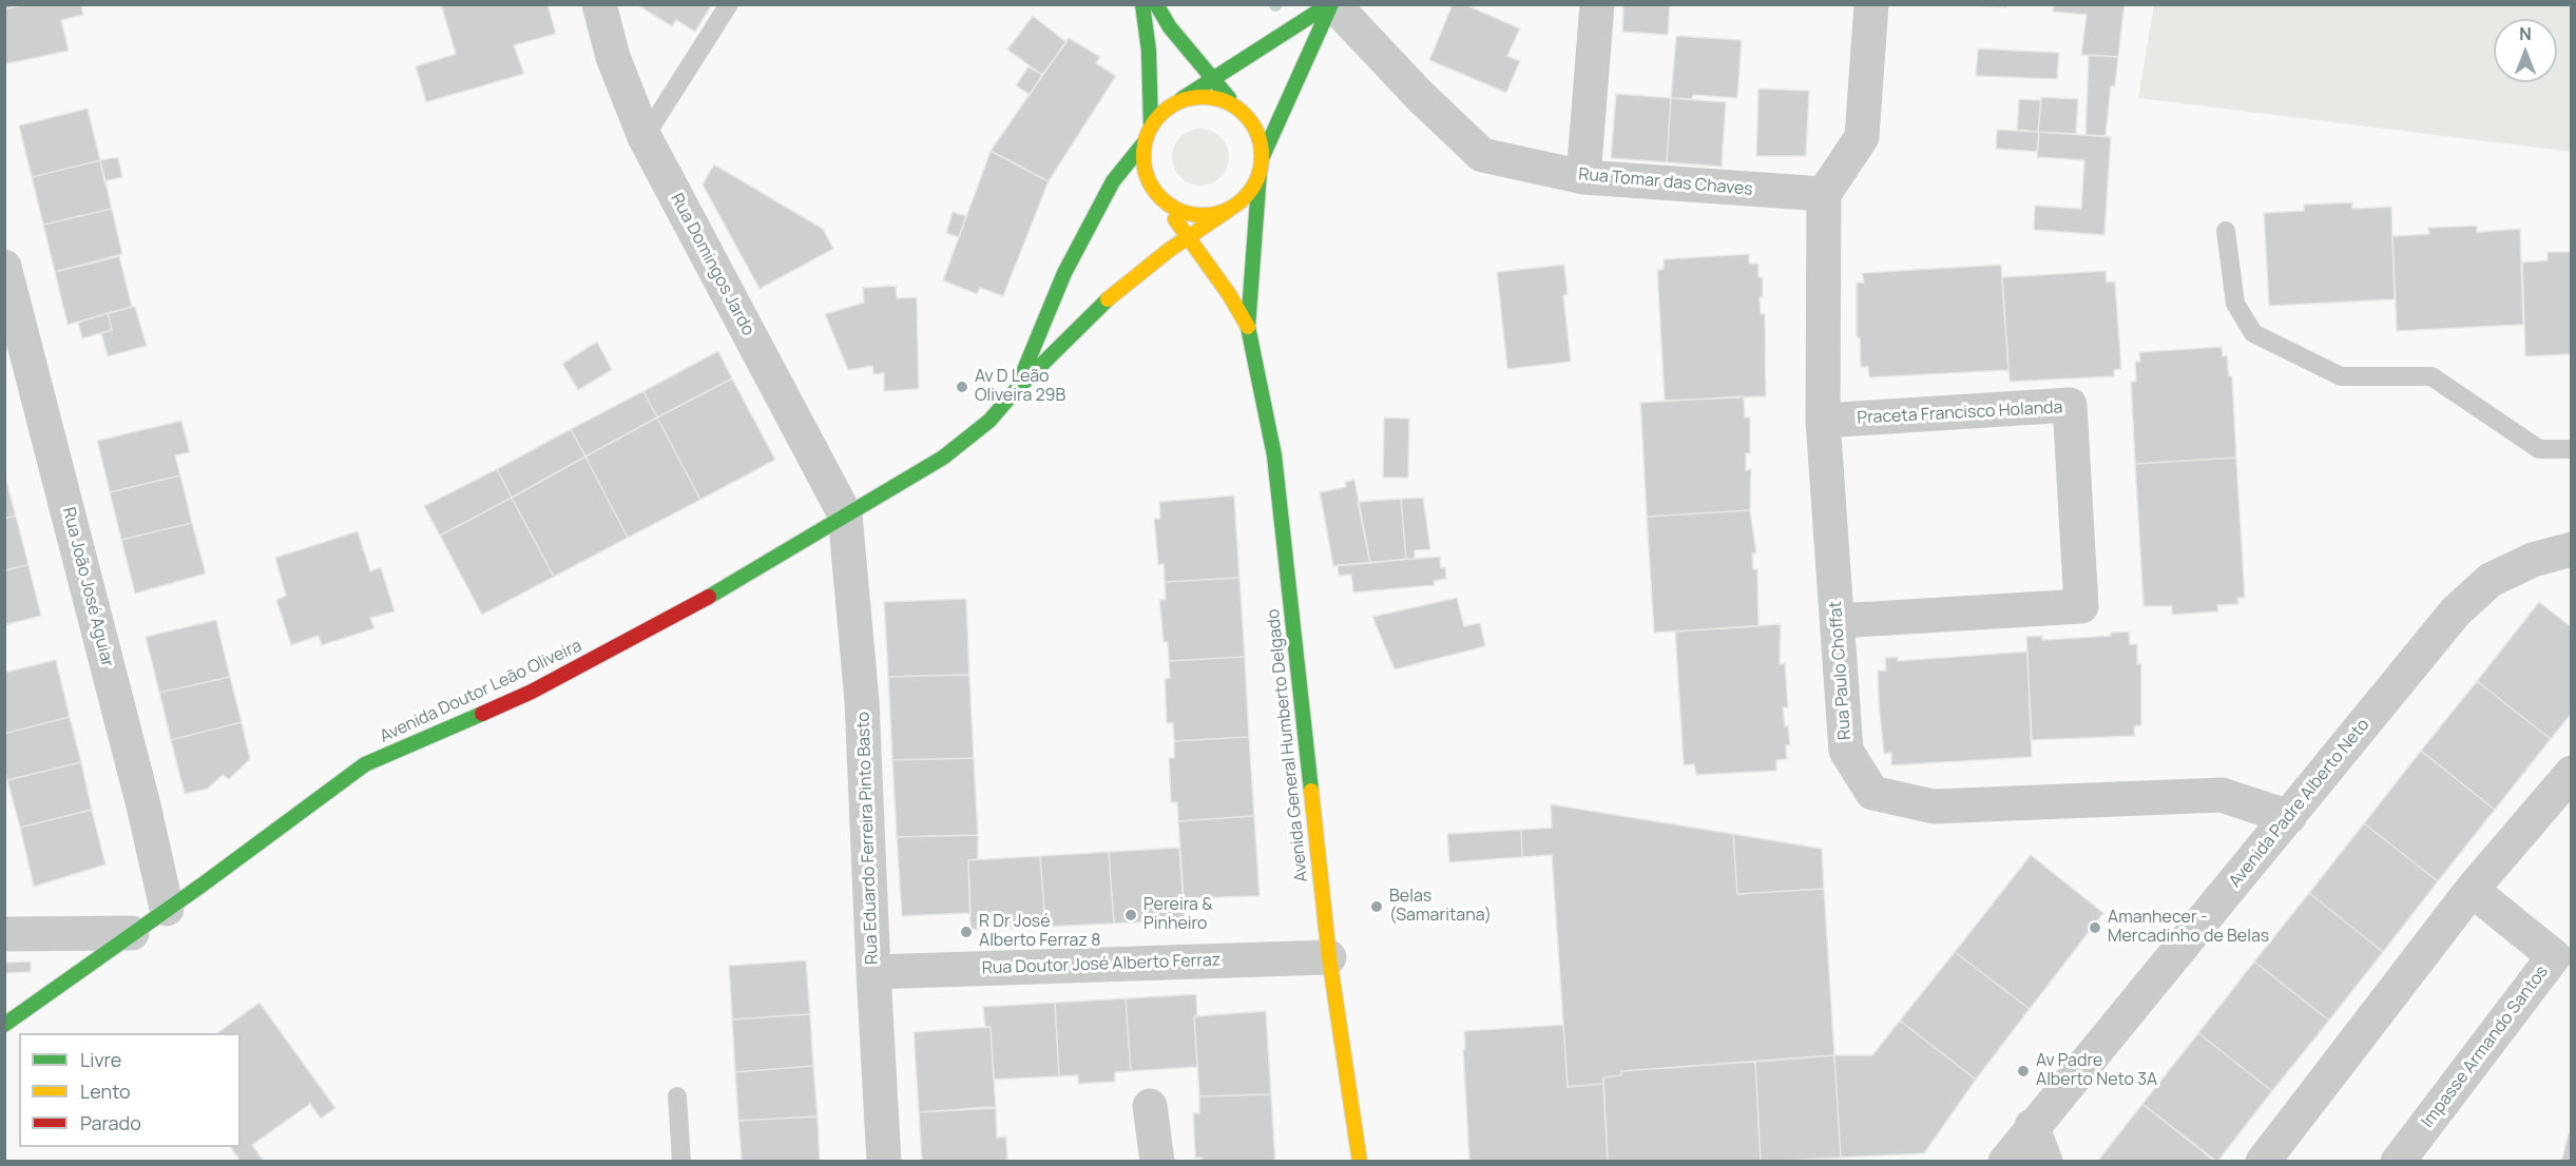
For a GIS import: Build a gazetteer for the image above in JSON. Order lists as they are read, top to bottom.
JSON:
{
  "streets": {
    "street": [
      "Rua Tomar das Chaves",
      "Rua Domingos Jardo",
      "Praceta Francisco Holanda",
      "Rua João José Aguiar",
      "Rua Paulo Choffat",
      "Avenida Doutor Leão Oliveira",
      "Avenida General Humberto Delgado",
      "Avenida Padre Alberto Neto",
      "Rua Eduardo Ferreira Pinto Basto",
      "Rua Doutor José Alberto Ferraz",
      "Impasse Armando Santos"
    ]
  },
  "crossings": [
    ["Rua Tomar das Chaves", "Rua Paulo Choffat"],
    ["Rua Domingos Jardo", "Avenida Doutor Leão Oliveira"],
    ["Rua Domingos Jardo", "Rua Eduardo Ferreira Pinto Basto"],
    ["Praceta Francisco Holanda", "Rua Paulo Choffat"],
    ["Rua João José Aguiar", "Avenida Doutor Leão Oliveira"],
    ["Rua Paulo Choffat", "Avenida Padre Alberto Neto"],
    ["Avenida Doutor Leão Oliveira", "Avenida General Humberto Delgado"],
    ["Avenida Doutor Leão Oliveira", "Rua Eduardo Ferreira Pinto Basto"],
    ["Avenida General Humberto Delgado", "Rua Doutor José Alberto Ferraz"],
    ["Rua Eduardo Ferreira Pinto Basto", "Rua Doutor José Alberto Ferraz"]
  ],
  "places": [
    "Av D Leão Oliveira 29B",
    "Belas (Samaritana)",
    "Pereira & Pinheiro",
    "Amanhecer - Mercadinho de Belas",
    "R Dr José Alberto Ferraz 8",
    "Av Padre Alberto Neto 3A"
  ],
  "legend": ["Livre", "Lento", "Parado"],
  "north": "top"
}
